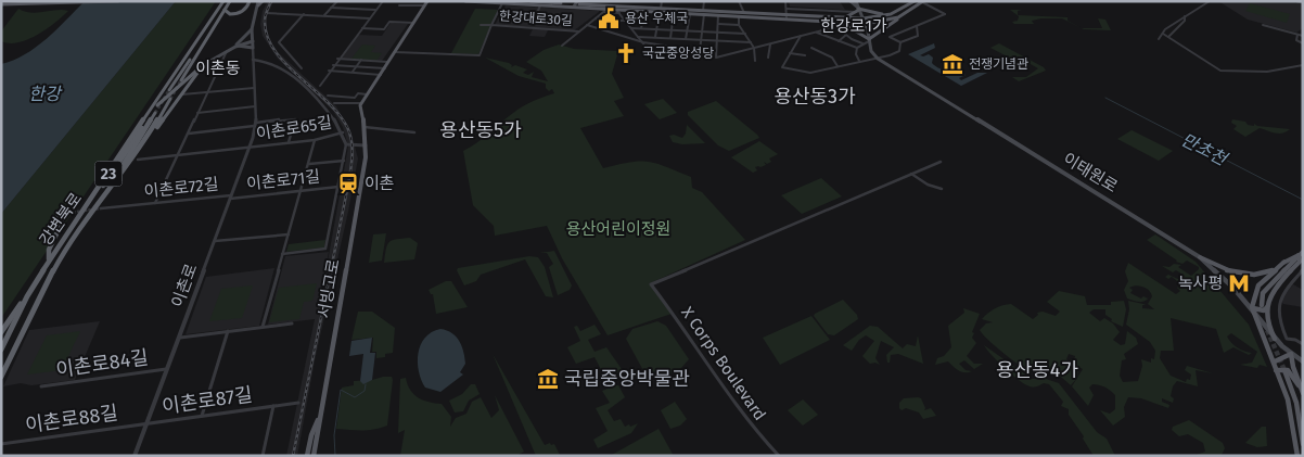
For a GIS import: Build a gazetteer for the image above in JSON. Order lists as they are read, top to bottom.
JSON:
{
  "streets": {
    "highway": ["23", "강변북로"],
    "main road": ["이태원로", "이촌로", "서빙고로"],
    "street": [
      "한강대로30길",
      "이촌로65길",
      "이촌로71길",
      "이촌로72길",
      "이촌로84길",
      "X Corps Boulevard",
      "이촌로87길",
      "이촌로88길"
    ]
  },
  "crossings": [
    ["이촌로65길", "이촌로"],
    ["이촌로71길", "이촌로72길"],
    ["이촌로71길", "이촌로"],
    ["이촌로72길", "이촌로"],
    ["이촌로", "이촌로84길"],
    ["이촌로", "이촌로87길"],
    ["이촌로", "이촌로88길"],
    ["이촌로87길", "이촌로88길"]
  ],
  "districts": [
    "한강로1가",
    "이촌동",
    "용산동3가",
    "용산동5가",
    "용산동4가"
  ],
  "water": ["한강", "만초천"],
  "parks": ["용산어린이정원"],
  "places": {
    "public building": ["용산 우체국"],
    "church": ["국군중앙성당"],
    "museum": ["전쟁기념관", "국립중앙박물관"],
    "station": ["이촌"],
    "metro station": ["녹사평"]
  }
}
